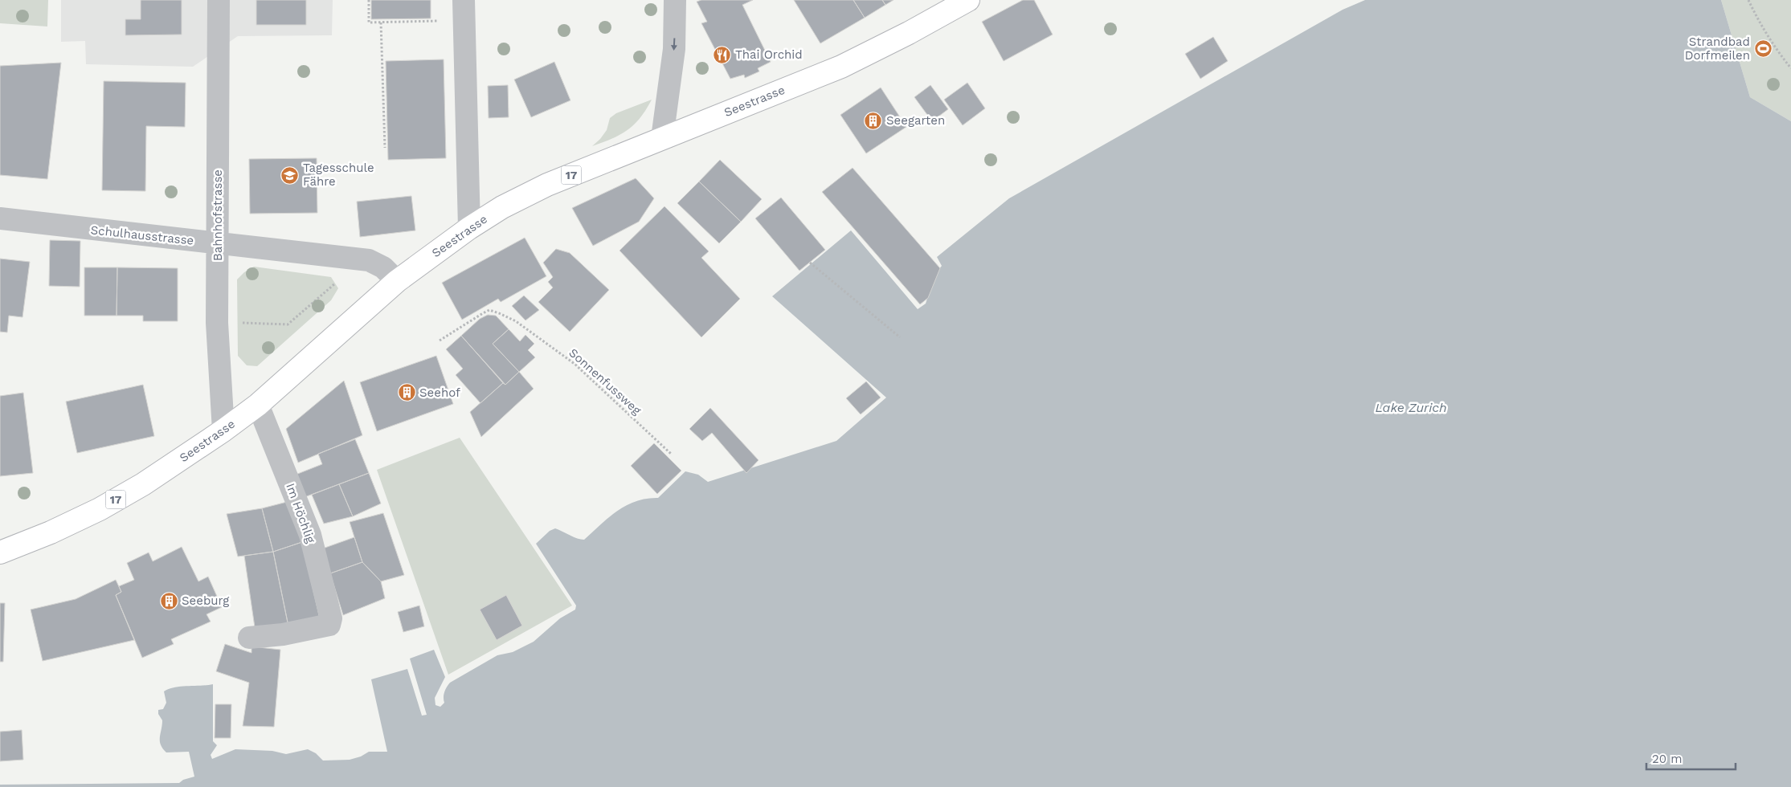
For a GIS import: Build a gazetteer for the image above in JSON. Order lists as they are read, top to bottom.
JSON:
{
  "streets": {
    "main road": ["Seestrasse", "17"],
    "street": ["Bahnhofstrasse", "Schulhausstrasse", "Im Höchlig"],
    "path": ["Sonnenfussweg"]
  },
  "crossings": [
    ["Seestrasse", "Bahnhofstrasse"],
    ["Seestrasse", "Schulhausstrasse"],
    ["Seestrasse", "Im Höchlig"],
    ["Bahnhofstrasse", "Schulhausstrasse"]
  ],
  "water": ["Lake Zurich"],
  "places": {
    "sports": ["Strandbad Dorfmeilen"],
    "restaurant": ["Thai Orchid"],
    "building": ["Seegarten", "Seehof", "Seeburg"],
    "school or university": ["Tagesschule Fähre"]
  },
  "scale_bar": "20 m"
}
